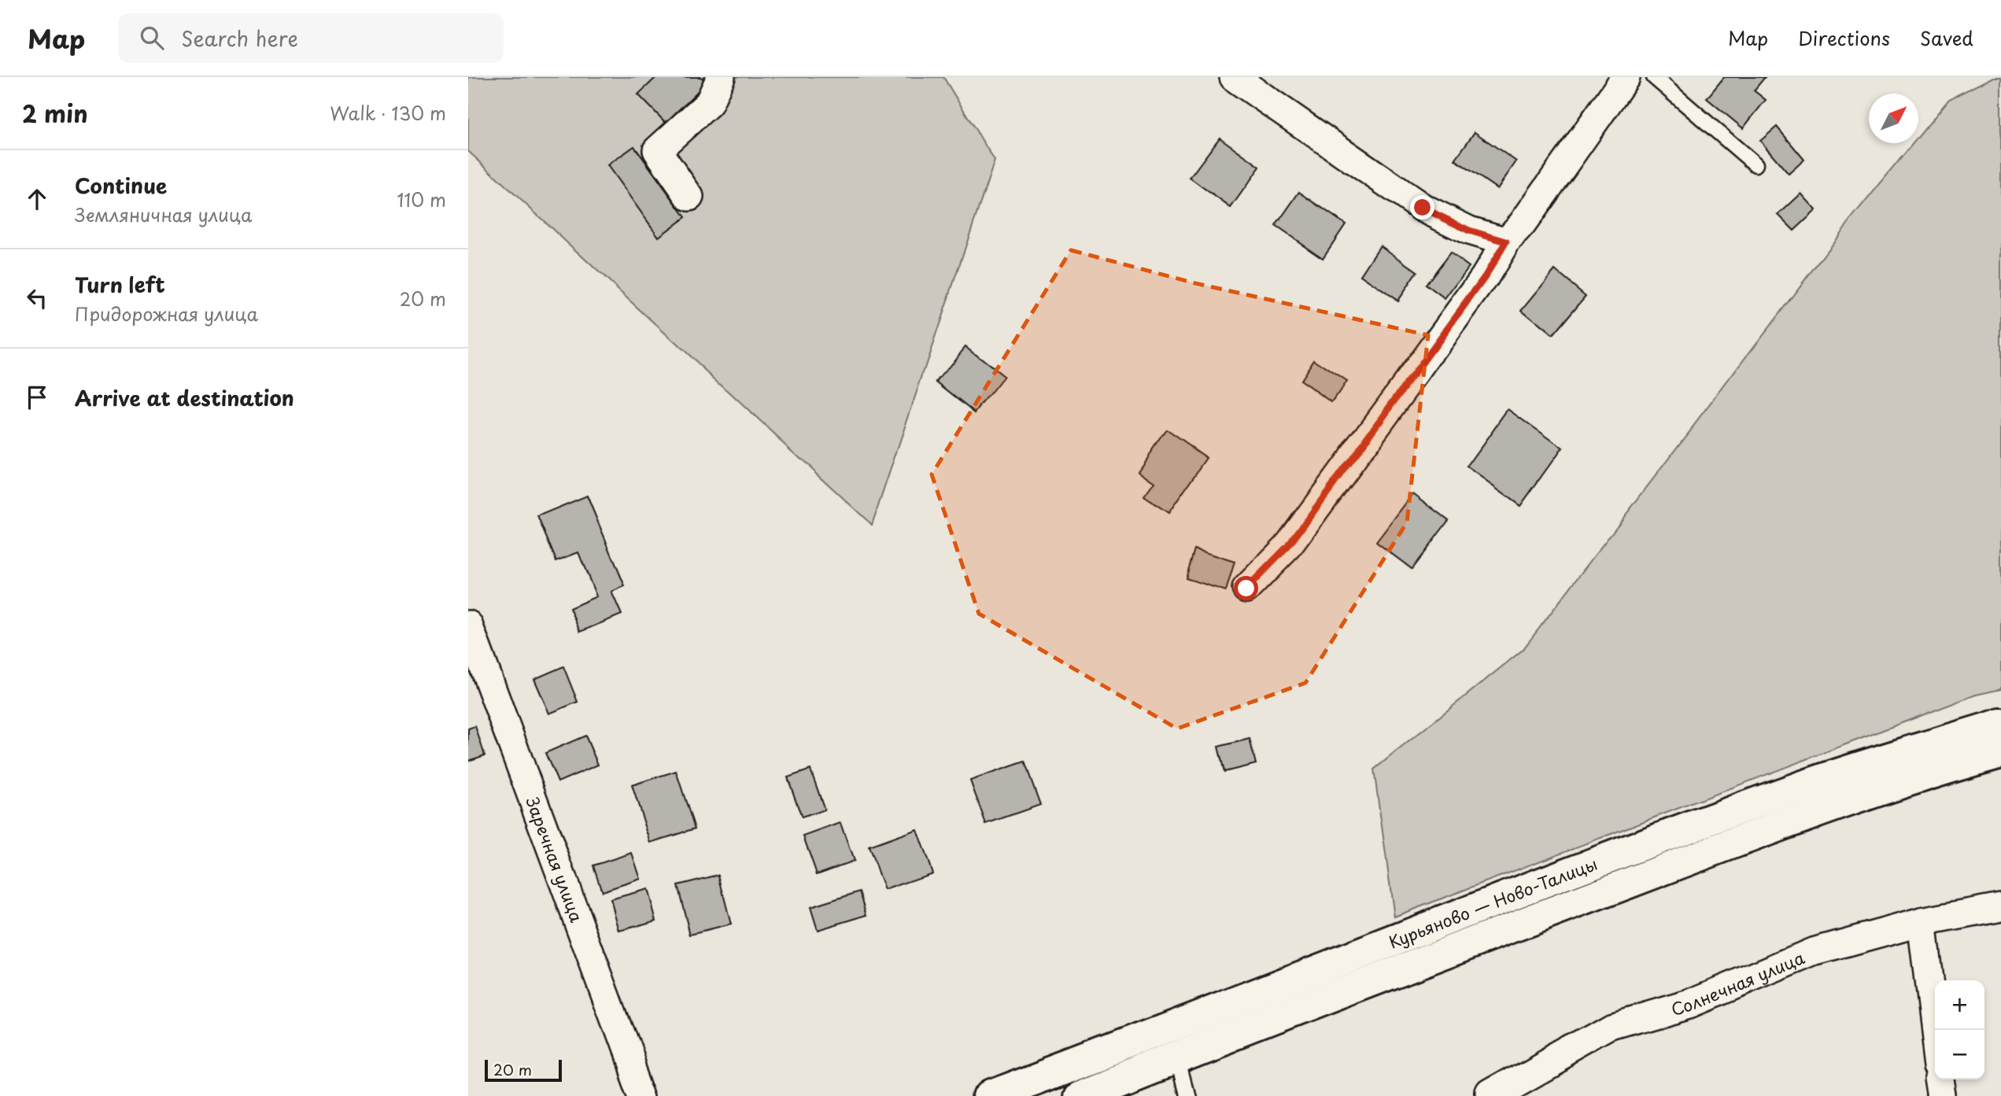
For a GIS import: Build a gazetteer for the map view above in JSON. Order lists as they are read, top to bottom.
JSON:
{
  "streets": {
    "main road": ["Курьяново — Ново-Талицы"],
    "street": ["Заречная улица", "Солнечная улица"]
  },
  "scale_bar": "20 m",
  "north": "top right",
  "page": {
    "header": "Map",
    "search": "Search here",
    "nav": ["Map", "Directions", "Saved"],
    "heading": ["2 min", "Walk · 130 m"],
    "list": [
      ["Continue", "Земляничная улица", "110 m"],
      ["Turn left", "Придорожная улица", "20 m"],
      "Arrive at destination"
    ],
    "map_buttons": ["+", "−"],
    "scale": "20 m"
  }
}
